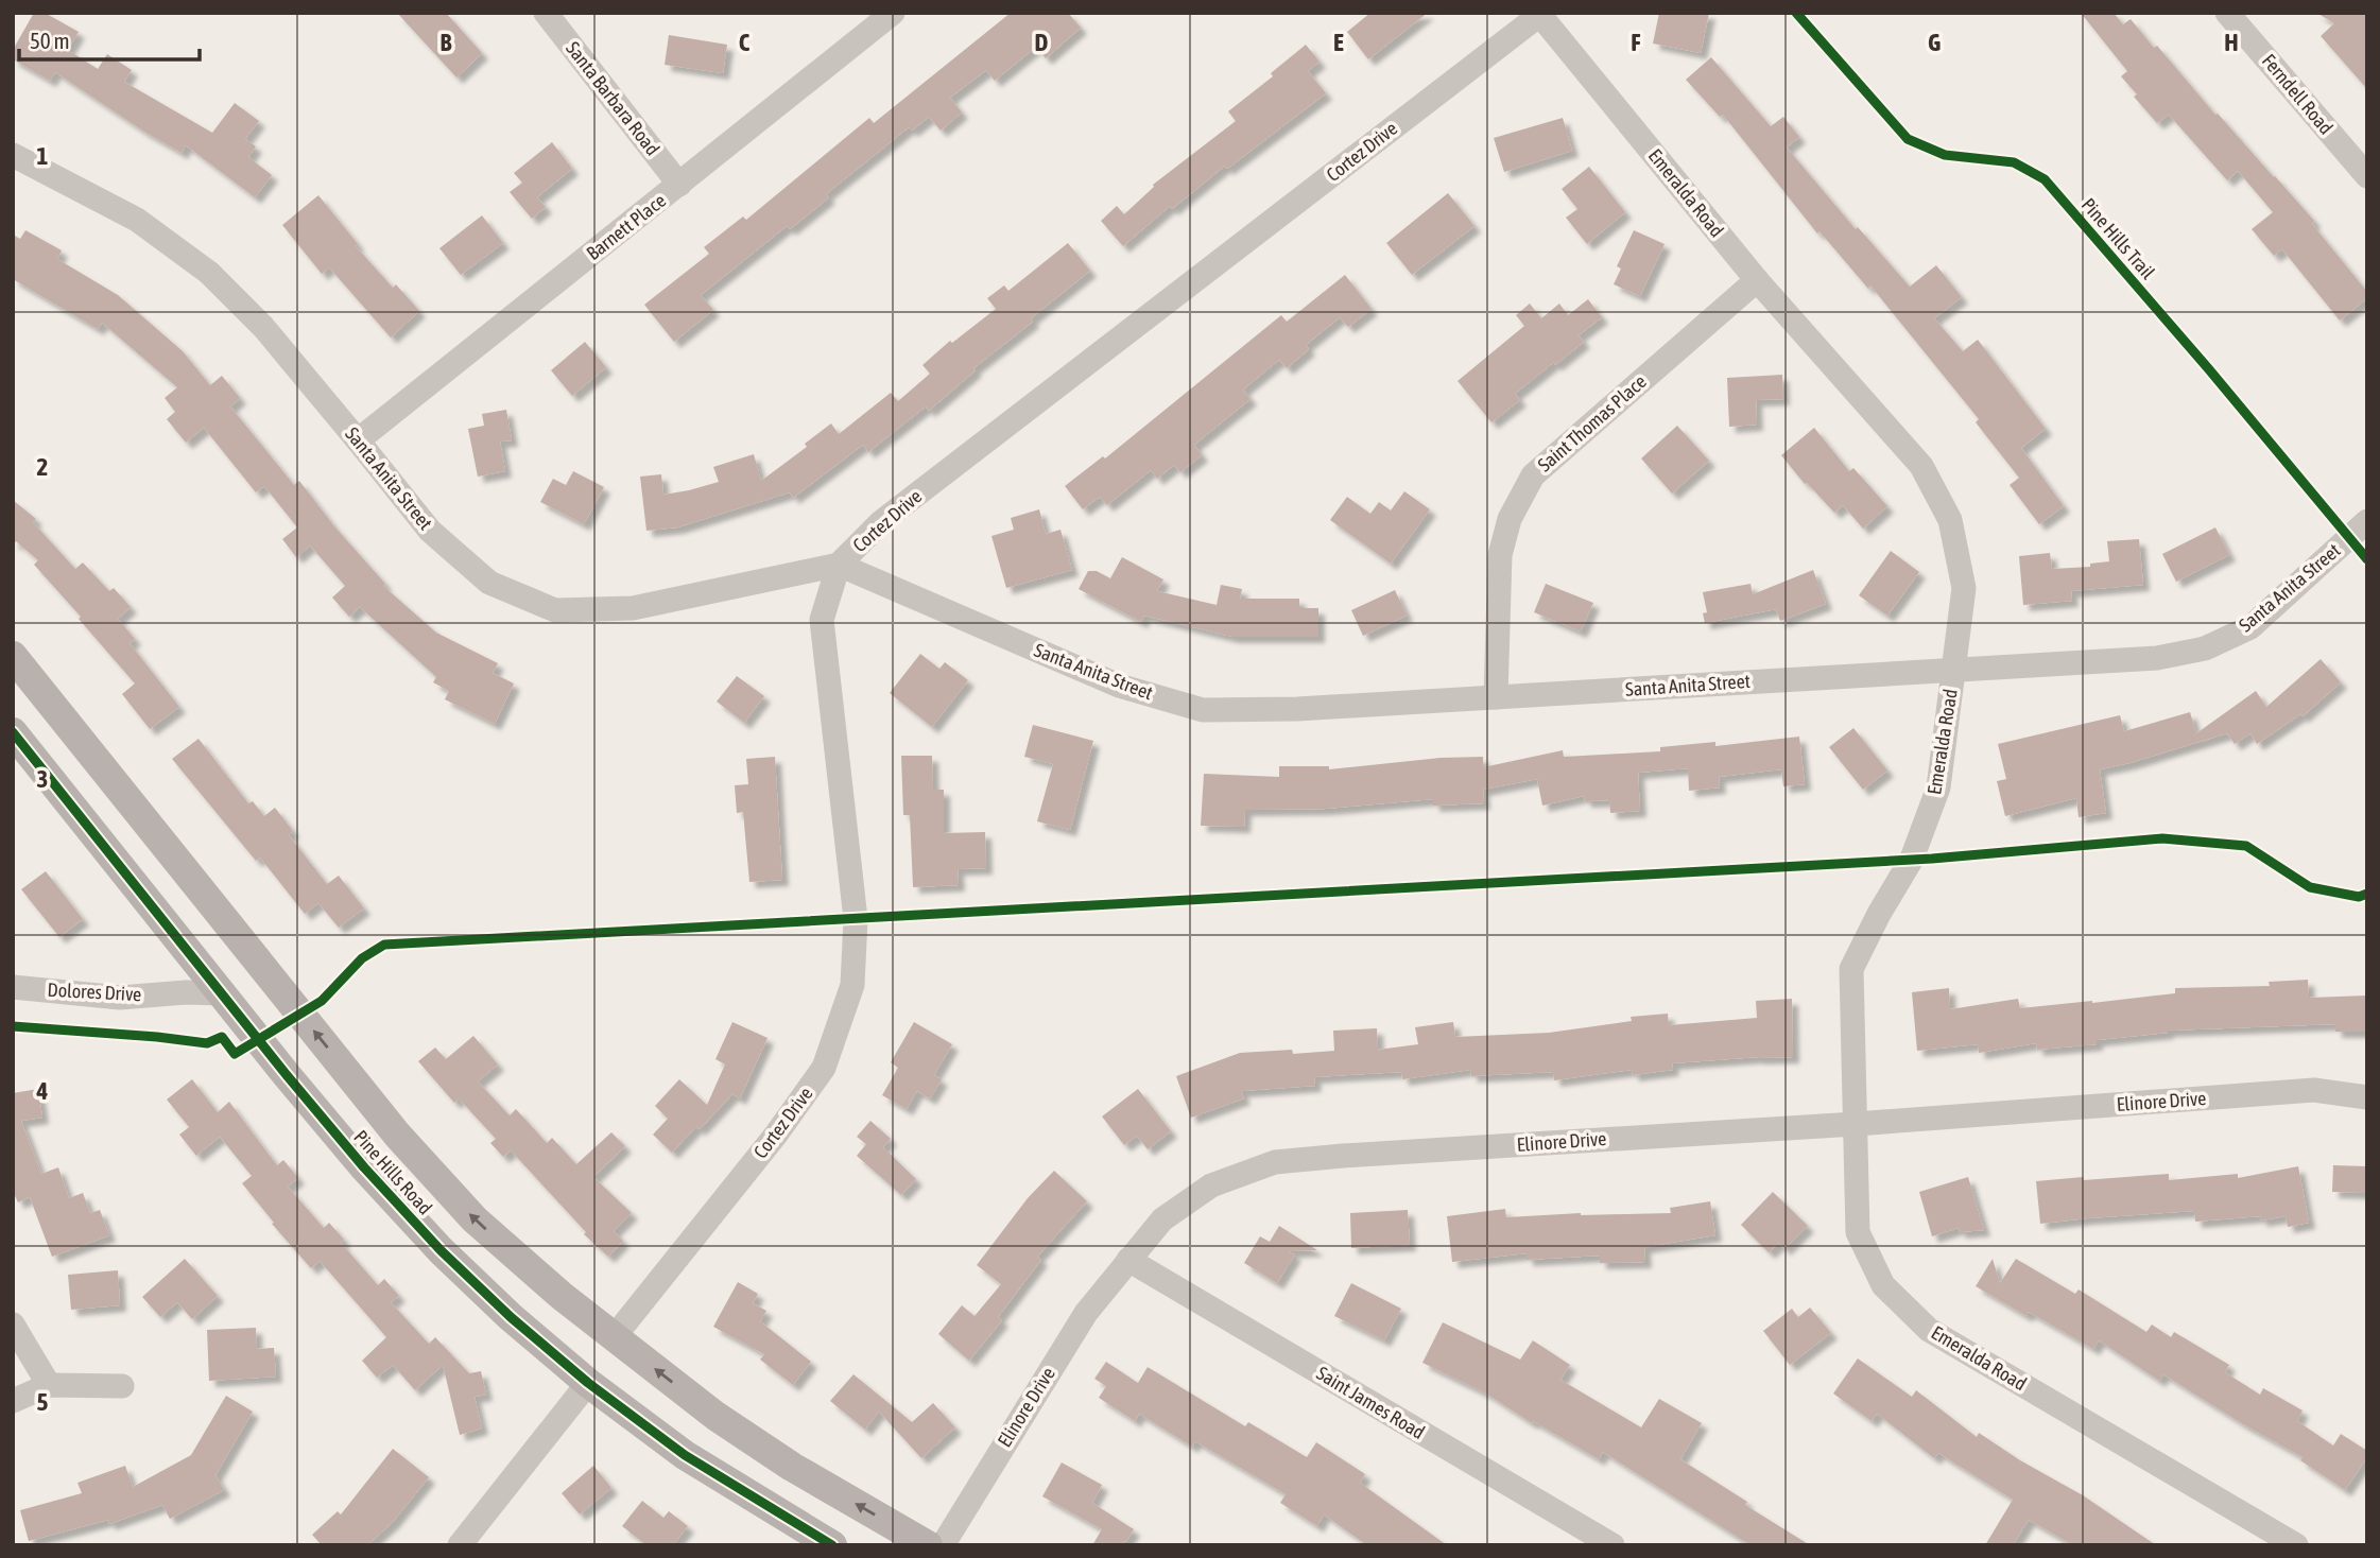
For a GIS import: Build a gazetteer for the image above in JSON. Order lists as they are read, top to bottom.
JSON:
{
  "streets": {
    "main road": ["Pine Hills Road"],
    "street": [
      "Ferndell Road",
      "Santa Barbara Road",
      "Cortez Drive",
      "Emeralda Road",
      "Barnett Place",
      "Saint Thomas Place",
      "Santa Anita Street",
      "Dolores Drive",
      "Elinore Drive",
      "Saint James Road"
    ],
    "cycle path": ["Pine Hills Trail"]
  },
  "crossings": [
    ["Santa Barbara Road", "Barnett Place"],
    ["Cortez Drive", "Emeralda Road"],
    ["Cortez Drive", "Santa Anita Street"],
    ["Cortez Drive", "Pine Hills Road"],
    ["Emeralda Road", "Saint Thomas Place"],
    ["Emeralda Road", "Santa Anita Street"],
    ["Emeralda Road", "Elinore Drive"],
    ["Barnett Place", "Santa Anita Street"],
    ["Saint Thomas Place", "Santa Anita Street"],
    ["Dolores Drive", "Pine Hills Road"],
    ["Elinore Drive", "Saint James Road"]
  ],
  "scale_bar": "50 m",
  "grid": {
    "columns": [
      "B",
      "C",
      "D",
      "E",
      "F",
      "G",
      "H"
    ],
    "rows": [
      "1",
      "2",
      "3",
      "4",
      "5"
    ]
  }
}
